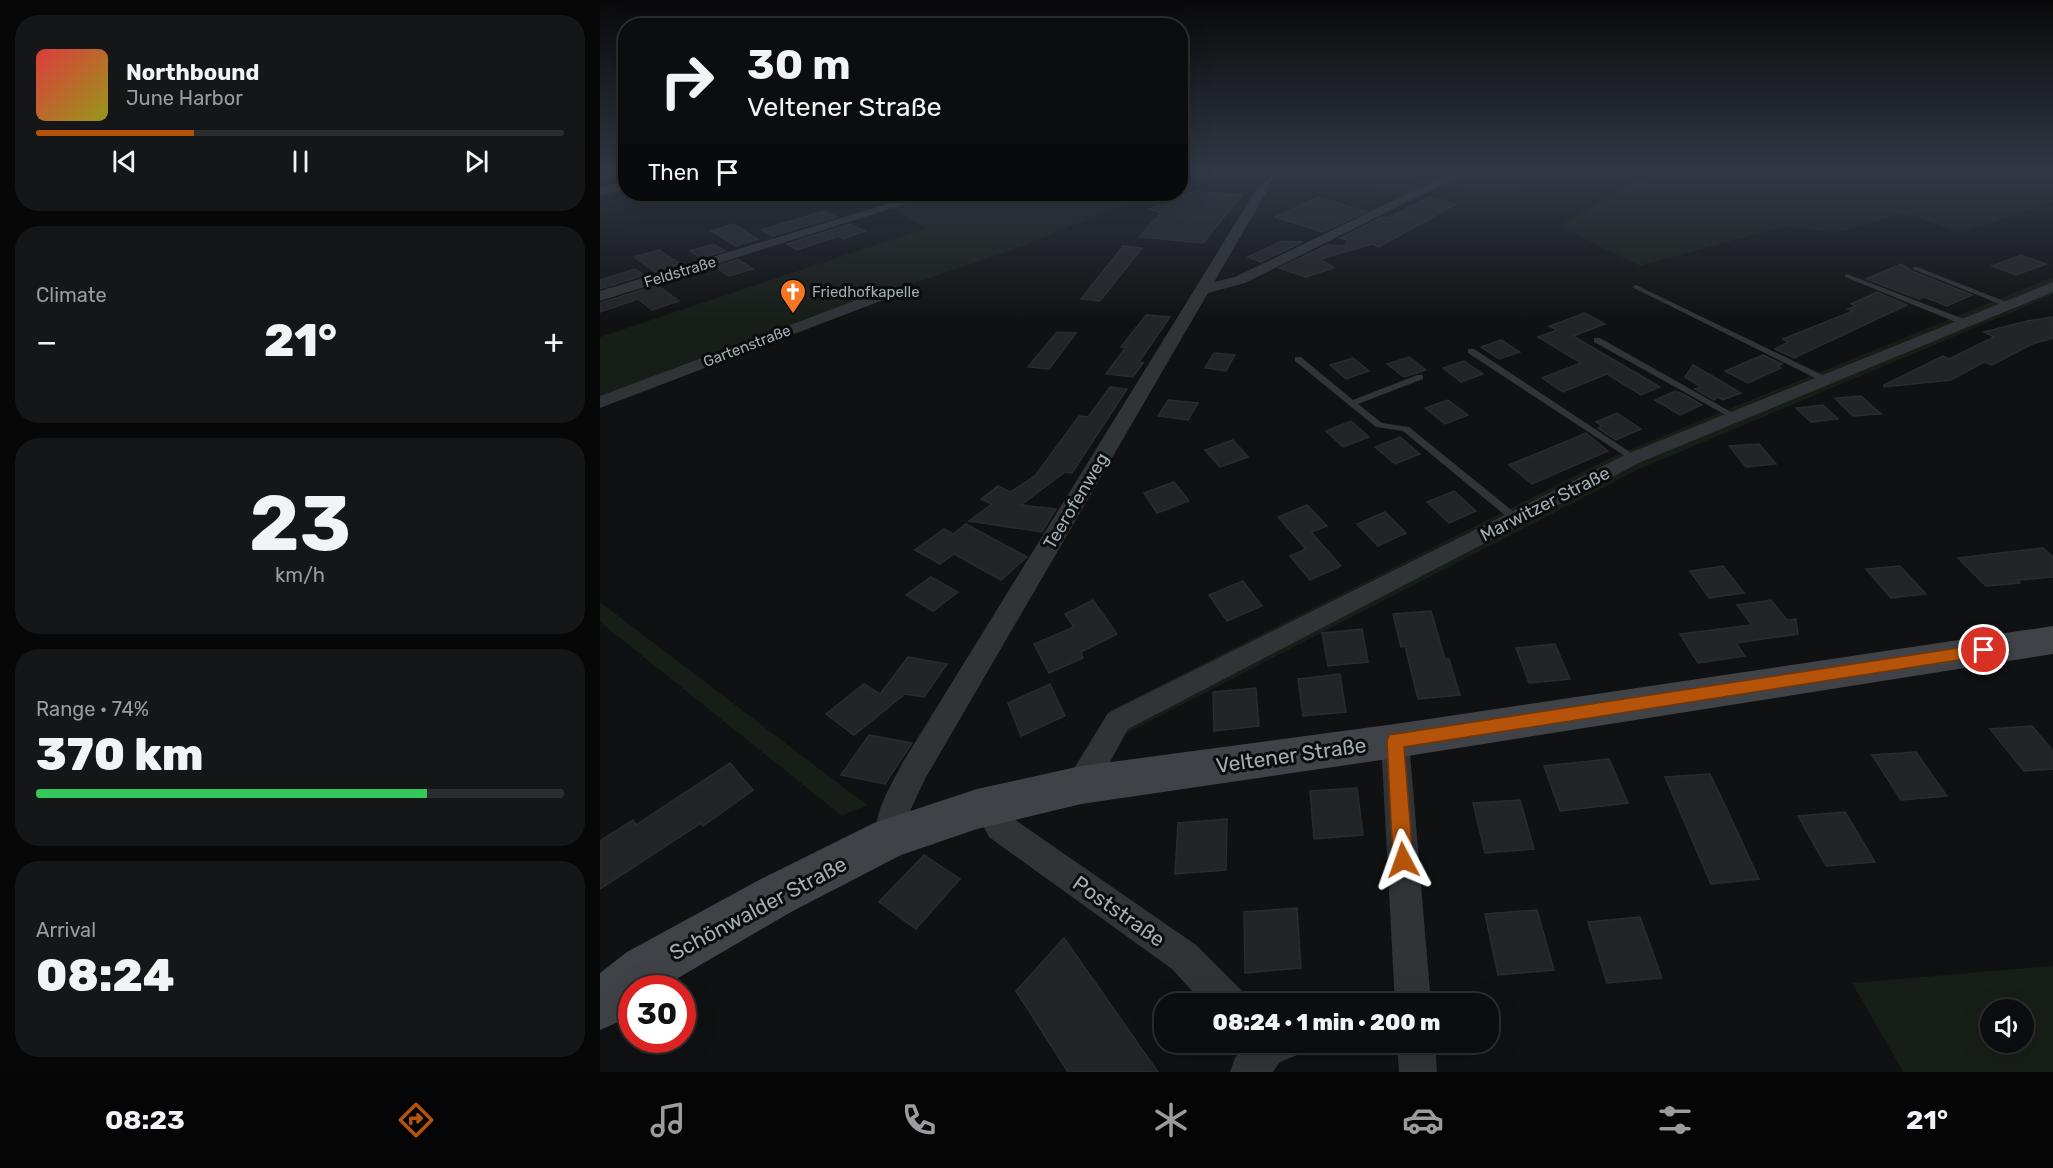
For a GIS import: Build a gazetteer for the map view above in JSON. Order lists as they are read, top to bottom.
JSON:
{
  "streets": {
    "main road": ["Veltener Straße", "Schönwalder Straße"],
    "street": [
      "Feldstraße",
      "Gartenstraße",
      "Teerofenweg",
      "Marwitzer Straße",
      "Poststraße"
    ]
  },
  "crossings": [
    ["Teerofenweg", "Veltener Straße"],
    ["Teerofenweg", "Schönwalder Straße"],
    ["Marwitzer Straße", "Veltener Straße"],
    ["Veltener Straße", "Schönwalder Straße"]
  ],
  "places": {
    "church": ["Friedhofkapelle"]
  },
  "page": {
    "turn": ["30 m", "Veltener Straße"],
    "song": ["Northbound", "June Harbor"],
    "then": "Then",
    "tile": [
      "Climate",
      ["23", "km/h"],
      ["Range · 74%", "370 km"],
      ["Arrival", "08:24"]
    ],
    "heat": ["−", "21°", "+"],
    "limit": "30",
    "trip": "08:24 · 1 min · 200 m",
    "tabs": ["08:23", "21°"]
  }
}
